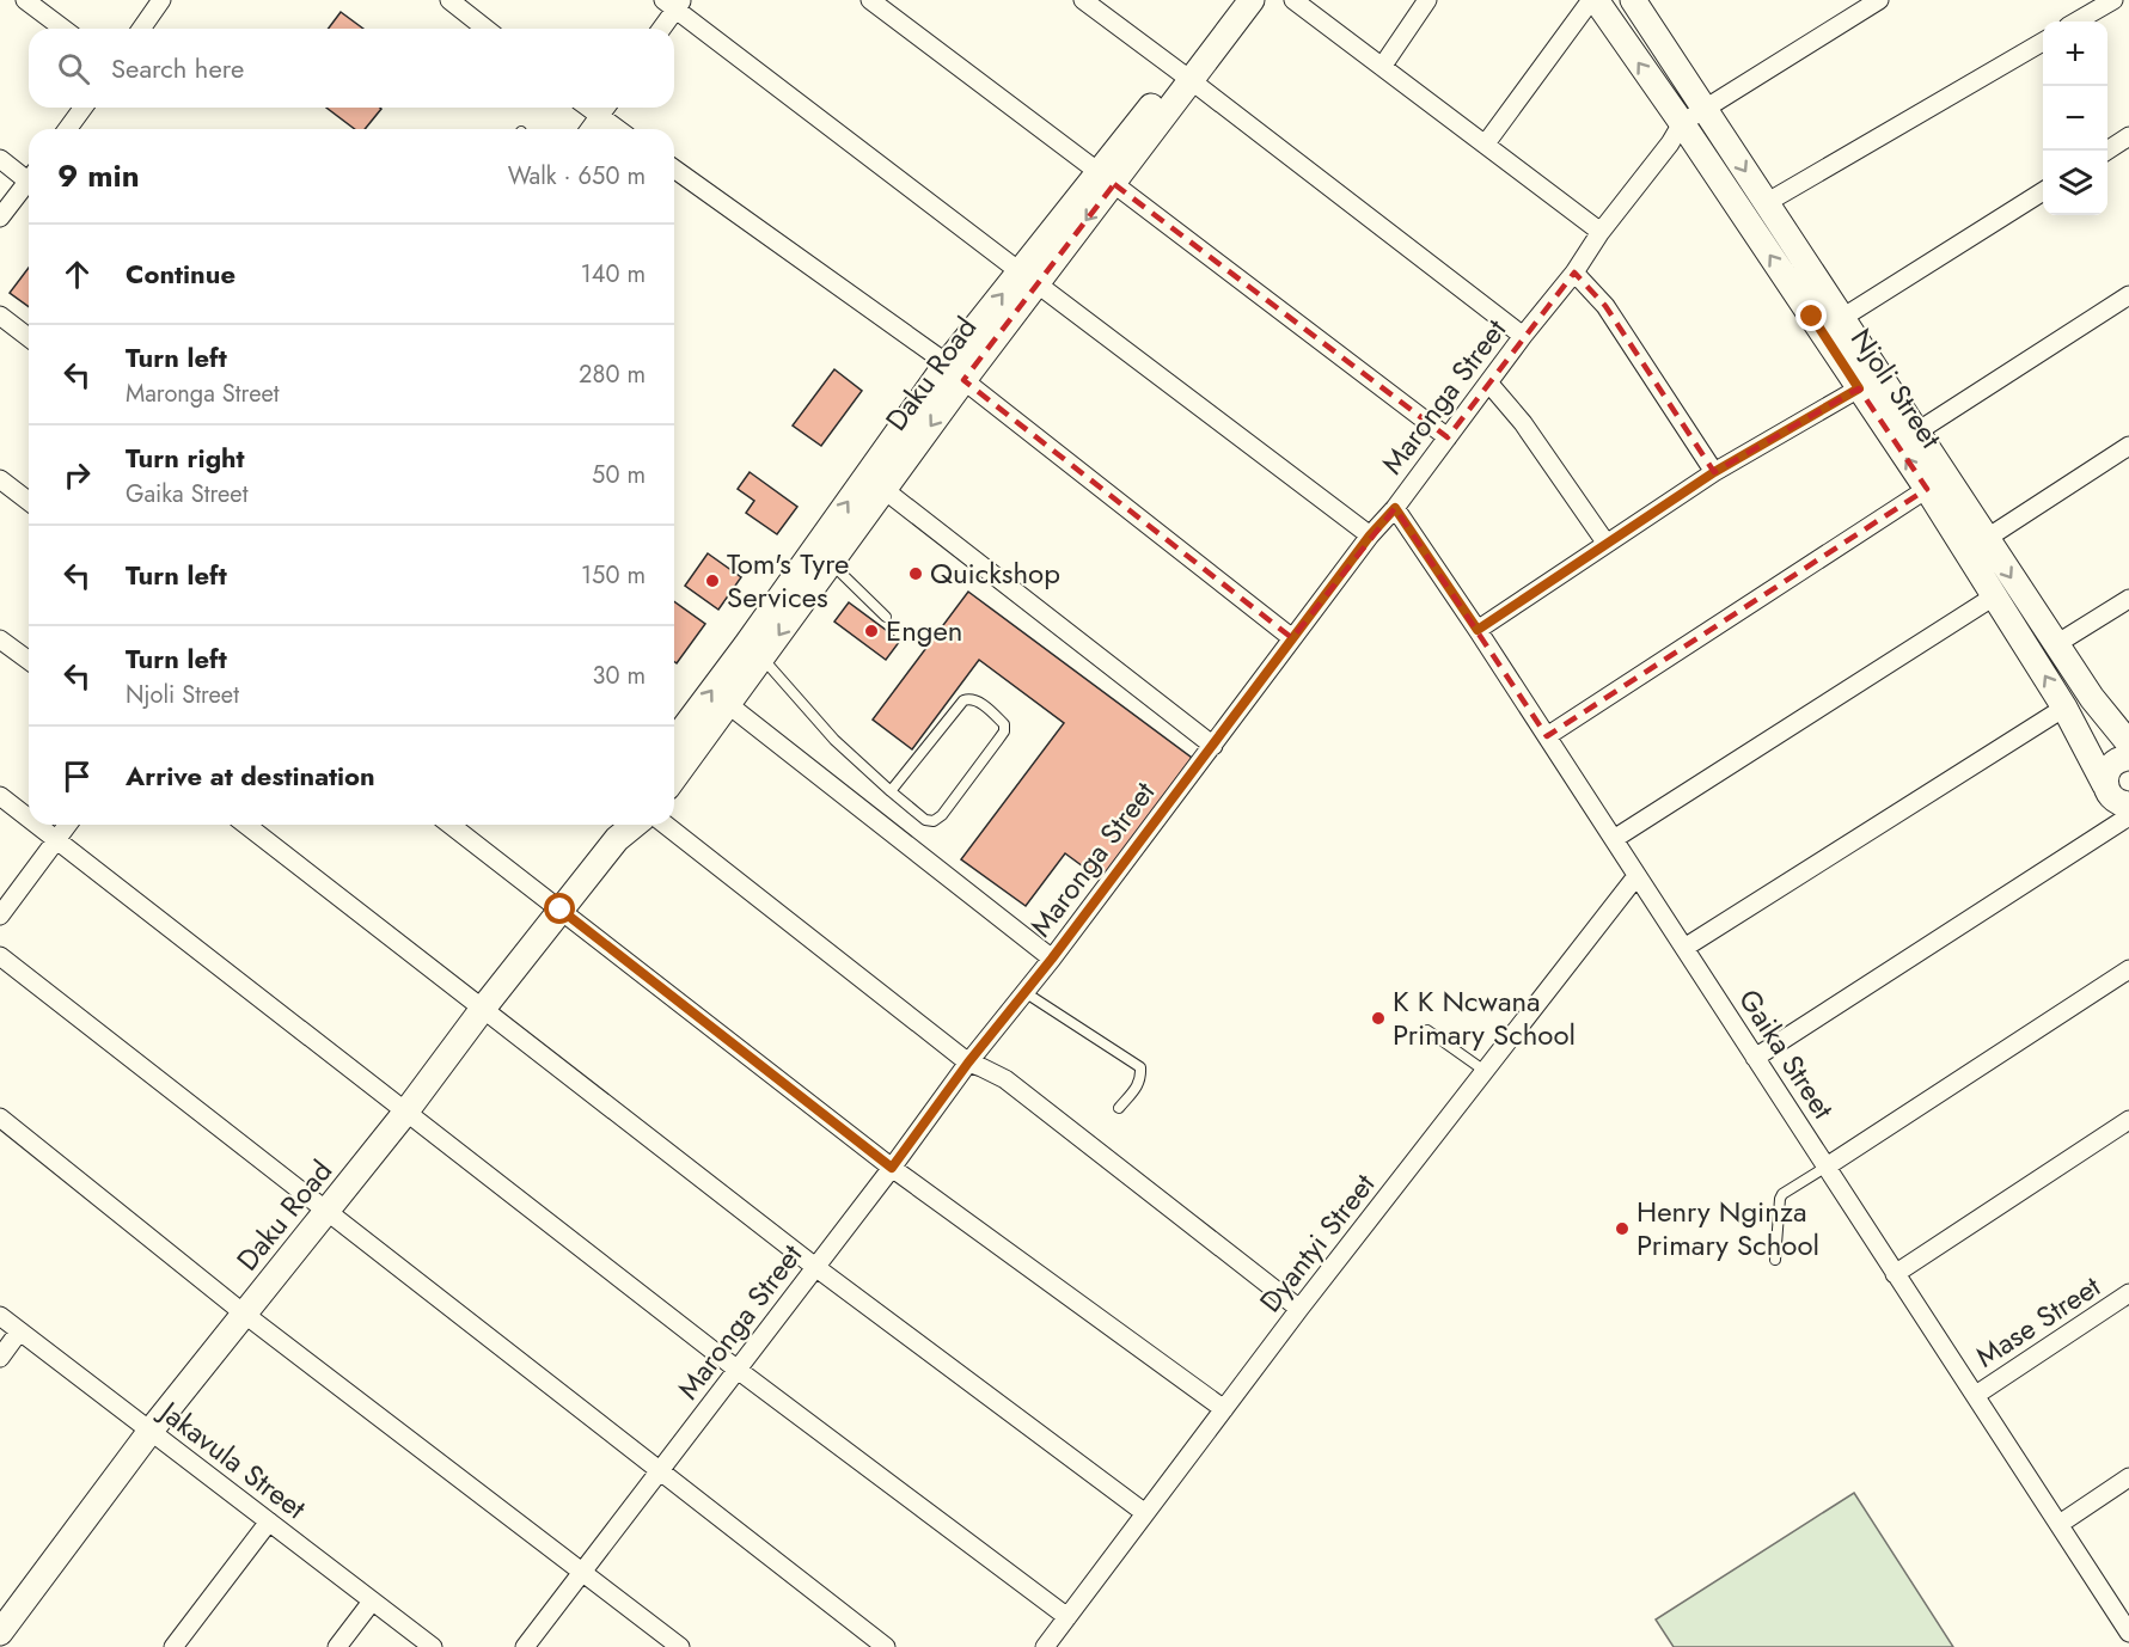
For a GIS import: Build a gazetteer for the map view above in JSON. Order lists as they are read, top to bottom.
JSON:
{
  "streets": {
    "street": [
      "Daku Road",
      "Njoli Street",
      "Maronga Street",
      "Gaika Street",
      "Dyantyi Street",
      "Mase Street",
      "Jakavula Street"
    ]
  },
  "crossings": [
    ["Daku Road", "Jakavula Street"],
    ["Njoli Street", "Maronga Street"],
    ["Maronga Street", "Gaika Street"],
    ["Gaika Street", "Dyantyi Street"],
    ["Gaika Street", "Mase Street"]
  ],
  "places": [
    "Quickshop",
    "Tom's Tyre Services",
    "Engen",
    "K K Ncwana Primary School",
    "Henry Nginza Primary School"
  ],
  "page": {
    "map_buttons": ["+", "−"],
    "search": "Search here",
    "heading": ["9 min", "Walk · 650 m"],
    "list": [
      ["Continue", "140 m"],
      ["Turn left", "Maronga Street", "280 m"],
      ["Turn right", "Gaika Street", "50 m"],
      ["Turn left", "150 m"],
      ["Turn left", "Njoli Street", "30 m"],
      "Arrive at destination"
    ]
  }
}
